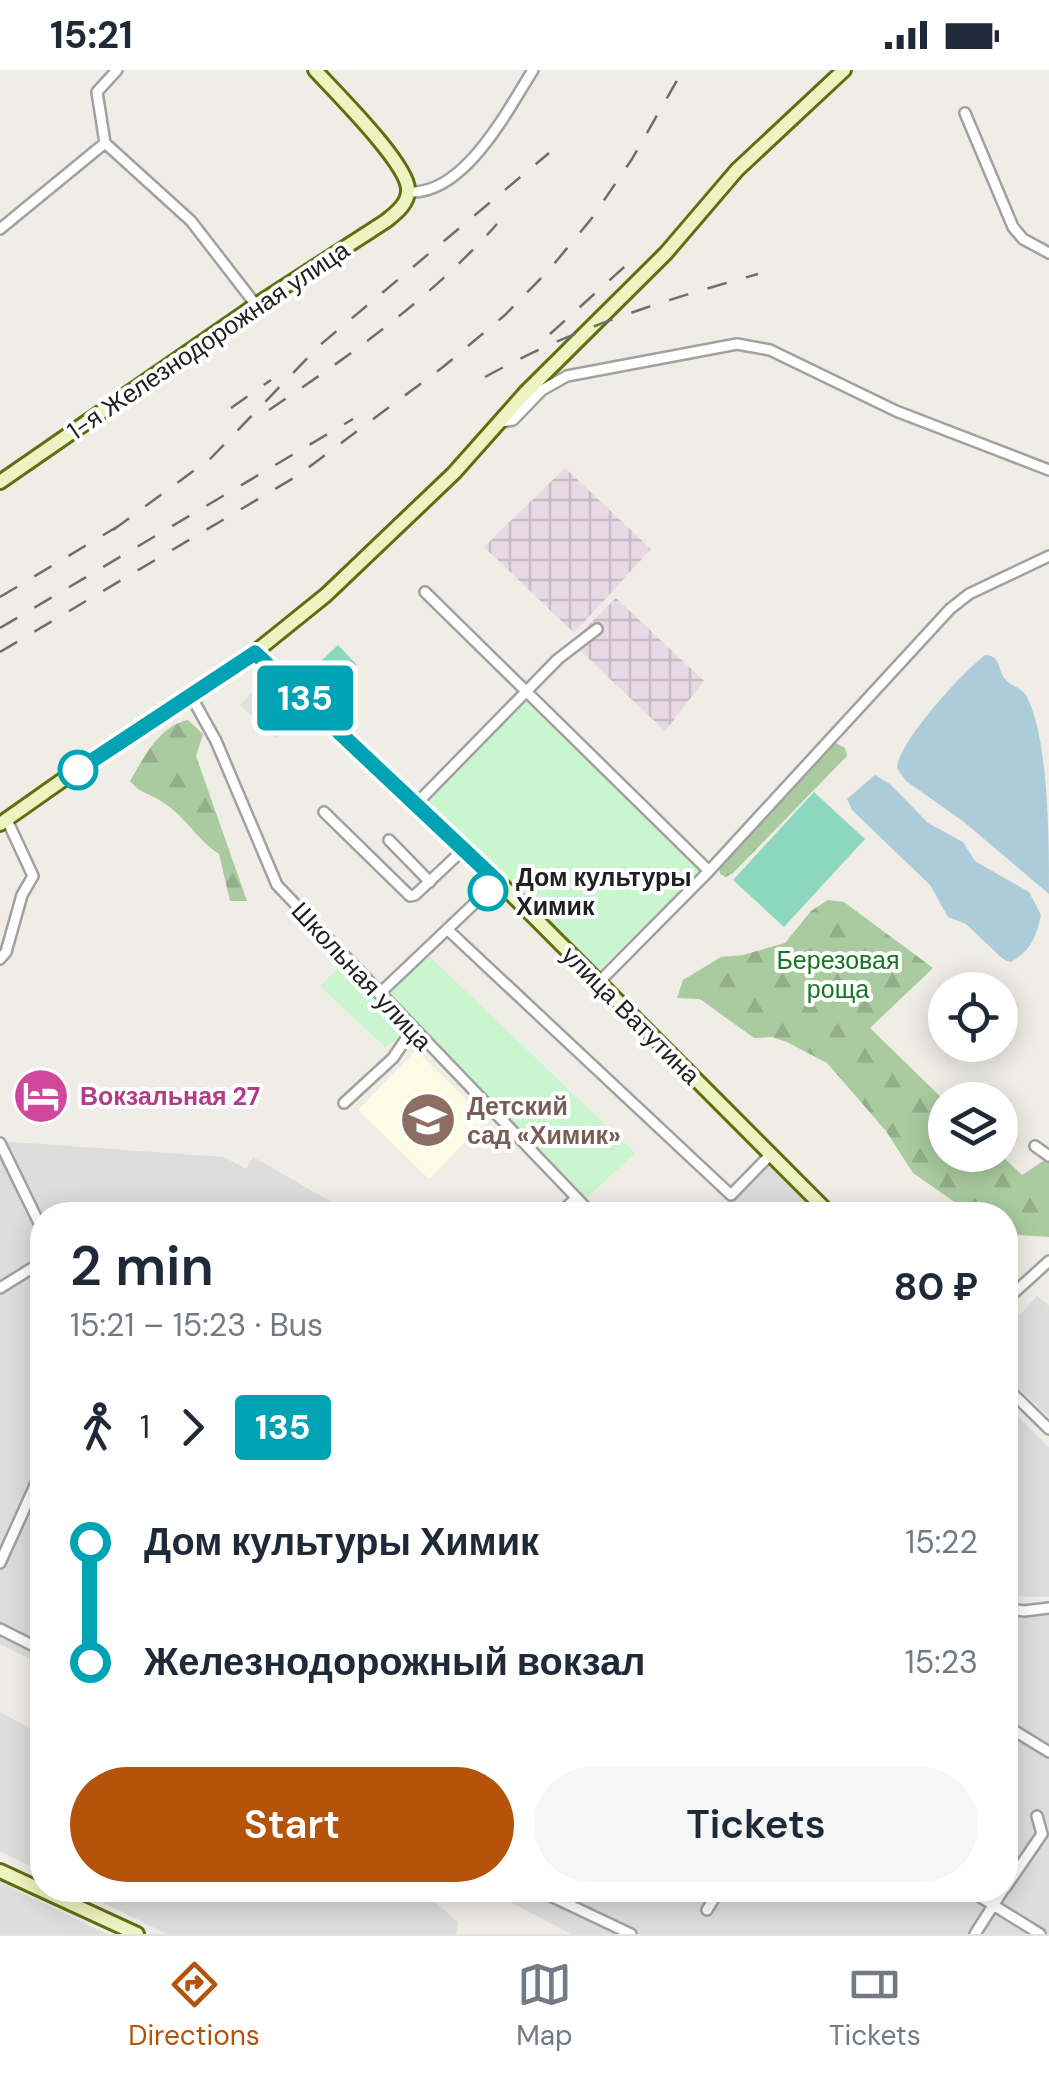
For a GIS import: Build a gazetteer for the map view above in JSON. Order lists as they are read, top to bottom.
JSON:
{
  "streets": {
    "main road": ["1-я Железнодорожная улица", "улица Ватутина"],
    "street": ["Школьная улица"]
  },
  "parks": ["Березовая роща"],
  "places": {
    "other": ["Дом культуры Химик"],
    "hotel": ["Вокзальная 27"],
    "school or university": ["Детский сад «Химик»"]
  },
  "lines": ["bus line 135"],
  "page": {
    "status": "15:21",
    "on_map": "135",
    "heading": ["2 min", "15:21 – 15:23 · Bus", "80 ₽"],
    "legs": ["1", "135"],
    "list": [
      {
        "name": "Дом культуры Химик",
        "value": "15:22"
      },
      {
        "name": "Железнодорожный вокзал",
        "value": "15:23"
      }
    ],
    "buttons": ["Start", "Tickets"],
    "tabs": ["Directions", "Map", "Tickets"]
  }
}
